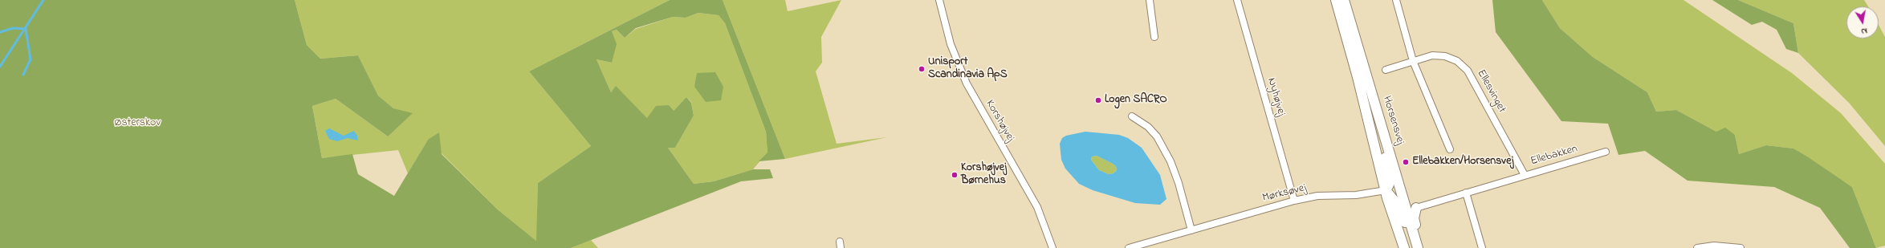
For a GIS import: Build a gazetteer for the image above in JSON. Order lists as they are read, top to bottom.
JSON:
{
  "streets": {
    "main road": ["Horsensvej"],
    "street": [
      "Ellesvinget",
      "Nyhøjvej",
      "Korshøjvej",
      "Ellebakken",
      "Mørksøvej"
    ]
  },
  "crossings": [
    ["Ellesvinget", "Ellebakken"],
    ["Nyhøjvej", "Mørksøvej"],
    ["Horsensvej", "Mørksøvej"]
  ],
  "parks": ["Østerskov"],
  "places": [
    "Unisport Scandinavia ApS",
    "Logen SACRO",
    "Ellebakken/Horsensvej",
    "Korshøjvej Børnehus"
  ],
  "north": "bottom"
}
